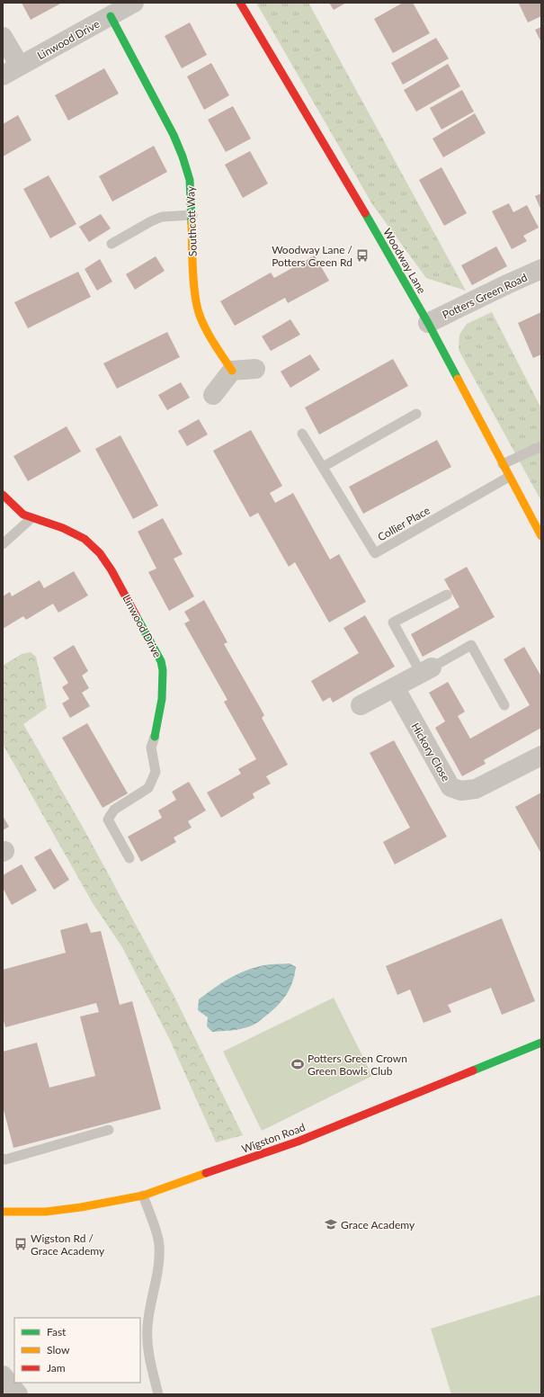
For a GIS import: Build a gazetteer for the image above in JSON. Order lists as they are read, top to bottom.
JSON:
{
  "streets": {
    "street": [
      "Linwood Drive",
      "Southcott Way",
      "Woodway Lane",
      "Potters Green Road",
      "Hickory Close",
      "Wigston Road"
    ],
    "lane": ["Collier Place"]
  },
  "crossings": [
    ["Linwood Drive", "Southcott Way"],
    ["Woodway Lane", "Potters Green Road"],
    ["Woodway Lane", "Collier Place"]
  ],
  "places": {
    "bus stop": ["Woodway Lane / Potters Green Rd", "Wigston Rd / Grace Academy"],
    "sports": ["Potters Green Crown Green Bowls Club"],
    "school or university": ["Grace Academy"]
  },
  "legend": ["Fast", "Slow", "Jam"]
}
